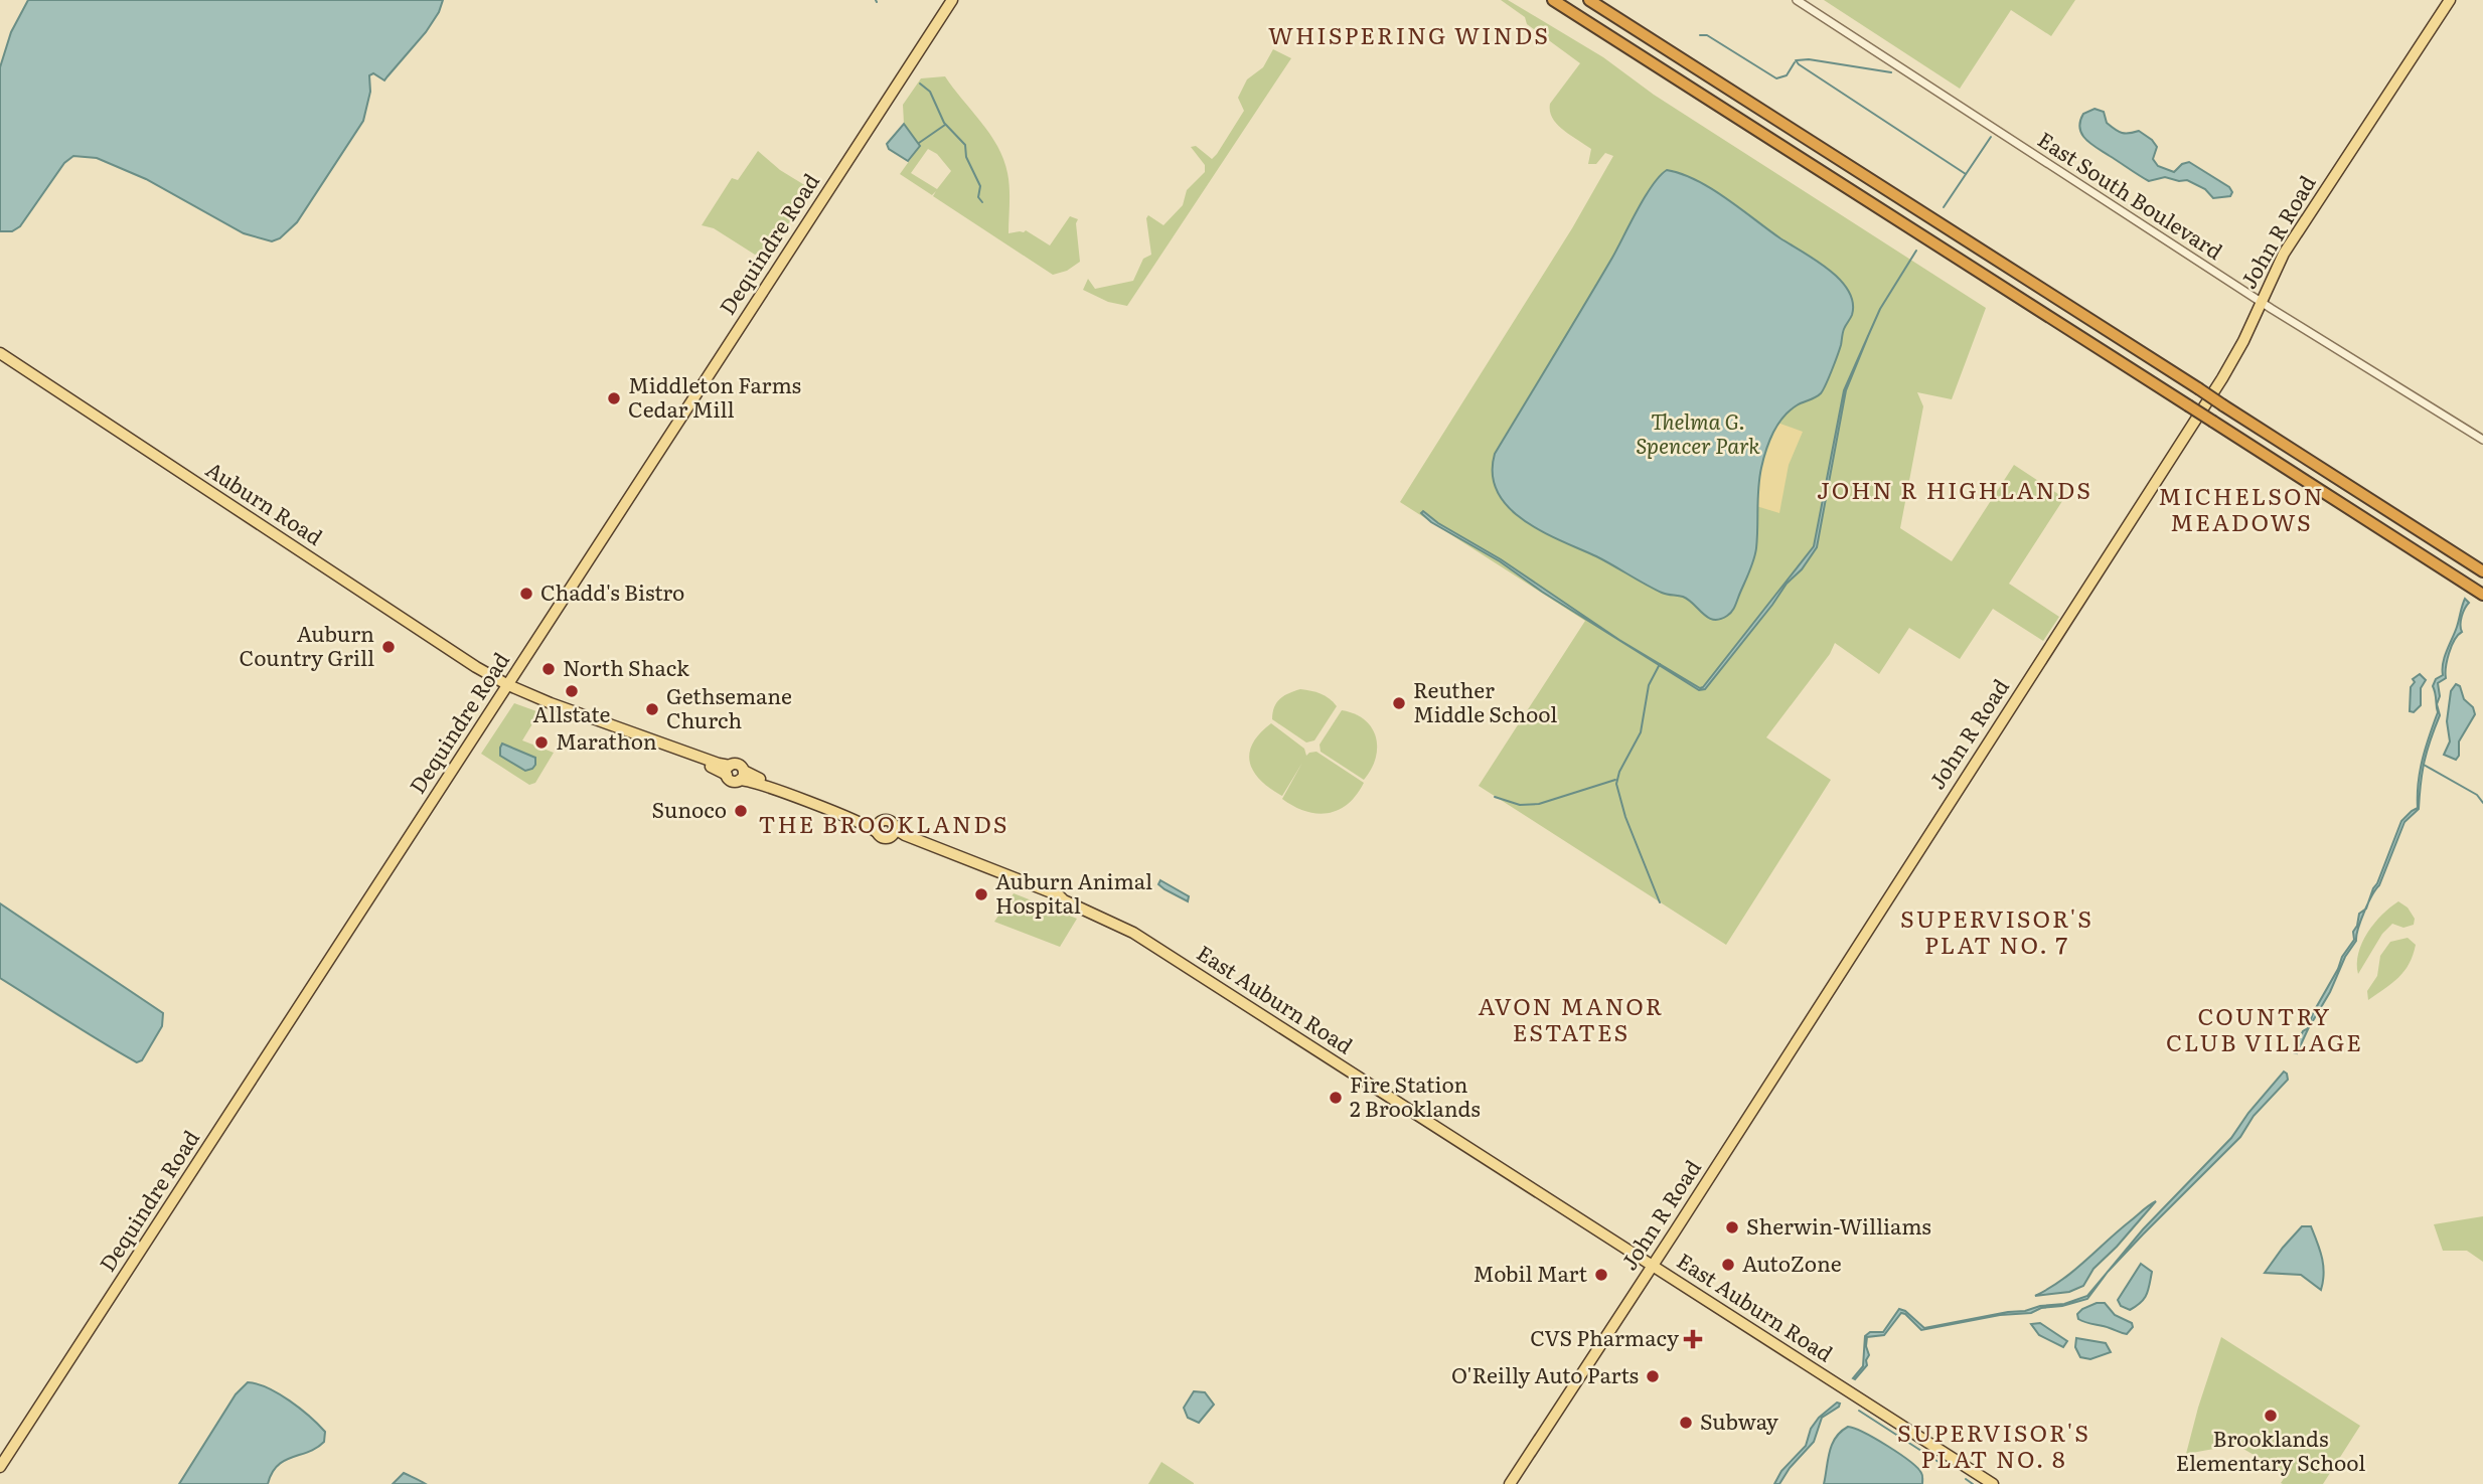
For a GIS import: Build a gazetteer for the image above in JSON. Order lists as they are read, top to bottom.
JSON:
{
  "streets": {
    "main road": [
      "John R Road",
      "Dequindre Road",
      "Auburn Road",
      "East Auburn Road"
    ],
    "street": ["East South Boulevard"]
  },
  "crossings": [
    ["East South Boulevard", "John R Road"],
    ["John R Road", "East Auburn Road"],
    ["Dequindre Road", "Auburn Road"]
  ],
  "districts": [
    "WHISPERING WINDS",
    "JOHN R HIGHLANDS",
    "MICHELSON MEADOWS",
    "THE BROOKLANDS",
    "SUPERVISOR'S PLAT NO. 7",
    "AVON MANOR ESTATES",
    "COUNTRY CLUB VILLAGE",
    "SUPERVISOR'S PLAT NO. 8"
  ],
  "parks": ["Thelma G. Spencer Park"],
  "places": {
    "other": [
      "Middleton Farms Cedar Mill",
      "Chadd's Bistro",
      "Auburn Country Grill",
      "North Shack",
      "Allstate",
      "Reuther Middle School",
      "Gethsemane Church",
      "Marathon",
      "Sunoco",
      "Auburn Animal Hospital",
      "Fire Station 2 Brooklands",
      "Sherwin-Williams",
      "AutoZone",
      "Mobil Mart",
      "O'Reilly Auto Parts",
      "Brooklands Elementary School",
      "Subway"
    ],
    "health": ["CVS Pharmacy"]
  }
}
